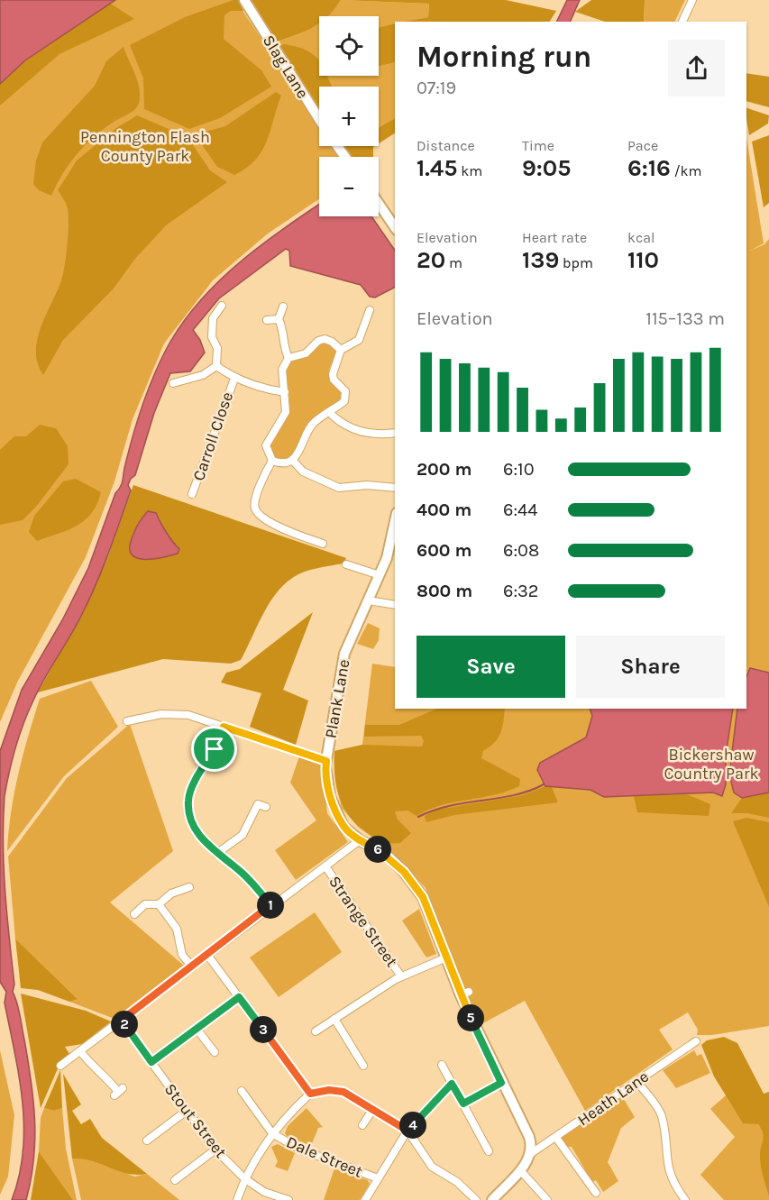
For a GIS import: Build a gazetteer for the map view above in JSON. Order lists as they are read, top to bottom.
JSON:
{
  "streets": {
    "street": [
      "Slag Lane",
      "Carroll Close",
      "Plank Lane",
      "Strange Street",
      "Heath Lane",
      "Stout Street",
      "Dale Street"
    ]
  },
  "crossings": [
    ["Plank Lane", "Heath Lane"]
  ],
  "parks": ["Pennington Flash County Park", "Bickershaw Country Park"],
  "page": {
    "map_buttons": ["+", "−"],
    "heading": ["Morning run", "07:19"],
    "stats": [
      ["Distance", "1.45 km"],
      ["Time", "9:05"],
      ["Pace", "6:16 /km"],
      ["Elevation", "20 m"],
      ["Heart rate", "139 bpm"],
      ["kcal", "110"]
    ],
    "chart": ["Elevation", "115–133 m"],
    "list": [
      {
        "name": "200 m",
        "note": "6:10"
      },
      {
        "name": "400 m",
        "note": "6:44"
      },
      {
        "name": "600 m",
        "note": "6:08"
      },
      {
        "name": "800 m",
        "note": "6:32"
      }
    ],
    "buttons": ["Save", "Share"],
    "pins": [
      "6",
      "1",
      "5",
      "2",
      "3",
      "4"
    ]
  }
}
